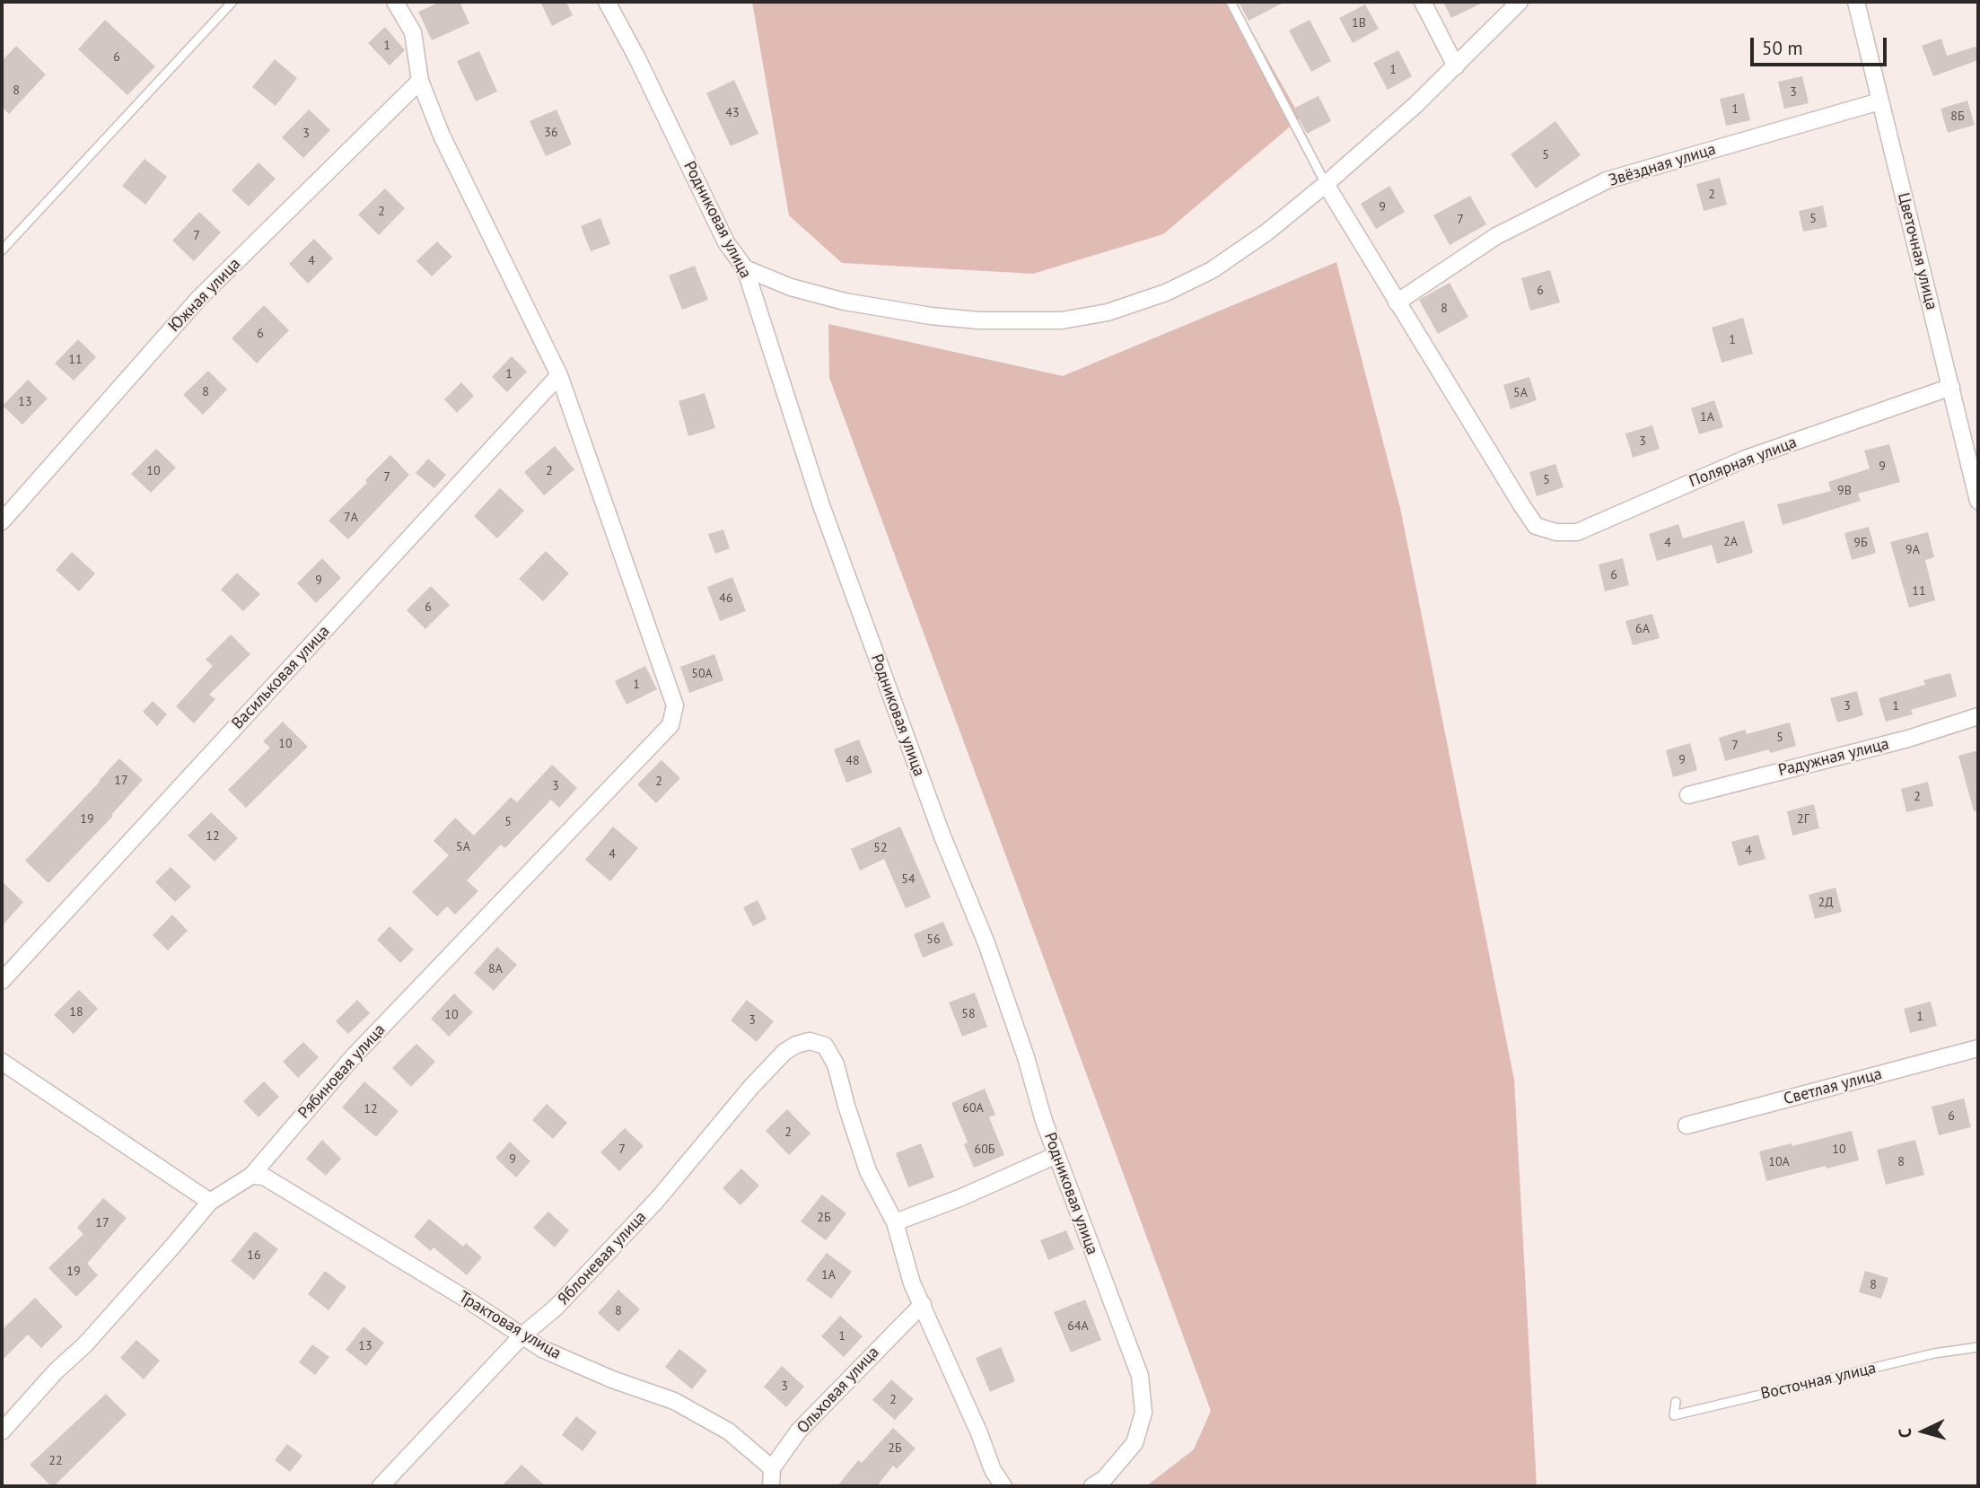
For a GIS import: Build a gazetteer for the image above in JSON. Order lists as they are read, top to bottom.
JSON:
{
  "streets": {
    "street": [
      "Звёздная улица",
      "Родниковая улица",
      "Цветочная улица",
      "Южная улица",
      "Полярная улица",
      "Васильковая улица",
      "Радужная улица",
      "Рябиновая улица",
      "Светлая улица",
      "Яблоневая улица",
      "Трактовая улица",
      "Ольховая улица"
    ],
    "lane": ["Восточная улица"]
  },
  "crossings": [
    ["Звёздная улица", "Цветочная улица"],
    ["Звёздная улица", "Полярная улица"],
    ["Цветочная улица", "Полярная улица"],
    ["Васильковая улица", "Рябиновая улица"],
    ["Рябиновая улица", "Трактовая улица"],
    ["Яблоневая улица", "Трактовая улица"],
    ["Трактовая улица", "Ольховая улица"]
  ],
  "house_numbers": [
    "1В",
    "1",
    "6",
    "1",
    "8",
    "3",
    "1",
    "43",
    "8Б",
    "36",
    "3",
    "5",
    "2",
    "9",
    "2",
    "5",
    "7",
    "7",
    "4",
    "6",
    "8",
    "6",
    "1",
    "11",
    "1",
    "8",
    "5А",
    "13",
    "1А",
    "3",
    "9",
    "10",
    "2",
    "7",
    "5",
    "9В",
    "7А",
    "2А",
    "4",
    "9Б",
    "9А",
    "6",
    "9",
    "11",
    "46",
    "6",
    "6А",
    "50А",
    "1",
    "3",
    "1",
    "5",
    "10",
    "7",
    "9",
    "48",
    "17",
    "2",
    "3",
    "2",
    "19",
    "2Г",
    "5",
    "12",
    "5А",
    "52",
    "4",
    "4",
    "54",
    "2Д",
    "56",
    "8А",
    "18",
    "58",
    "10",
    "1",
    "3",
    "60А",
    "12",
    "6",
    "2",
    "7",
    "60Б",
    "10",
    "9",
    "10А",
    "8",
    "2Б",
    "17",
    "16",
    "19",
    "1А",
    "8",
    "8",
    "64А",
    "1",
    "13",
    "3",
    "2",
    "2Б",
    "22"
  ],
  "scale_bar": "50 m",
  "north": "left"
}
